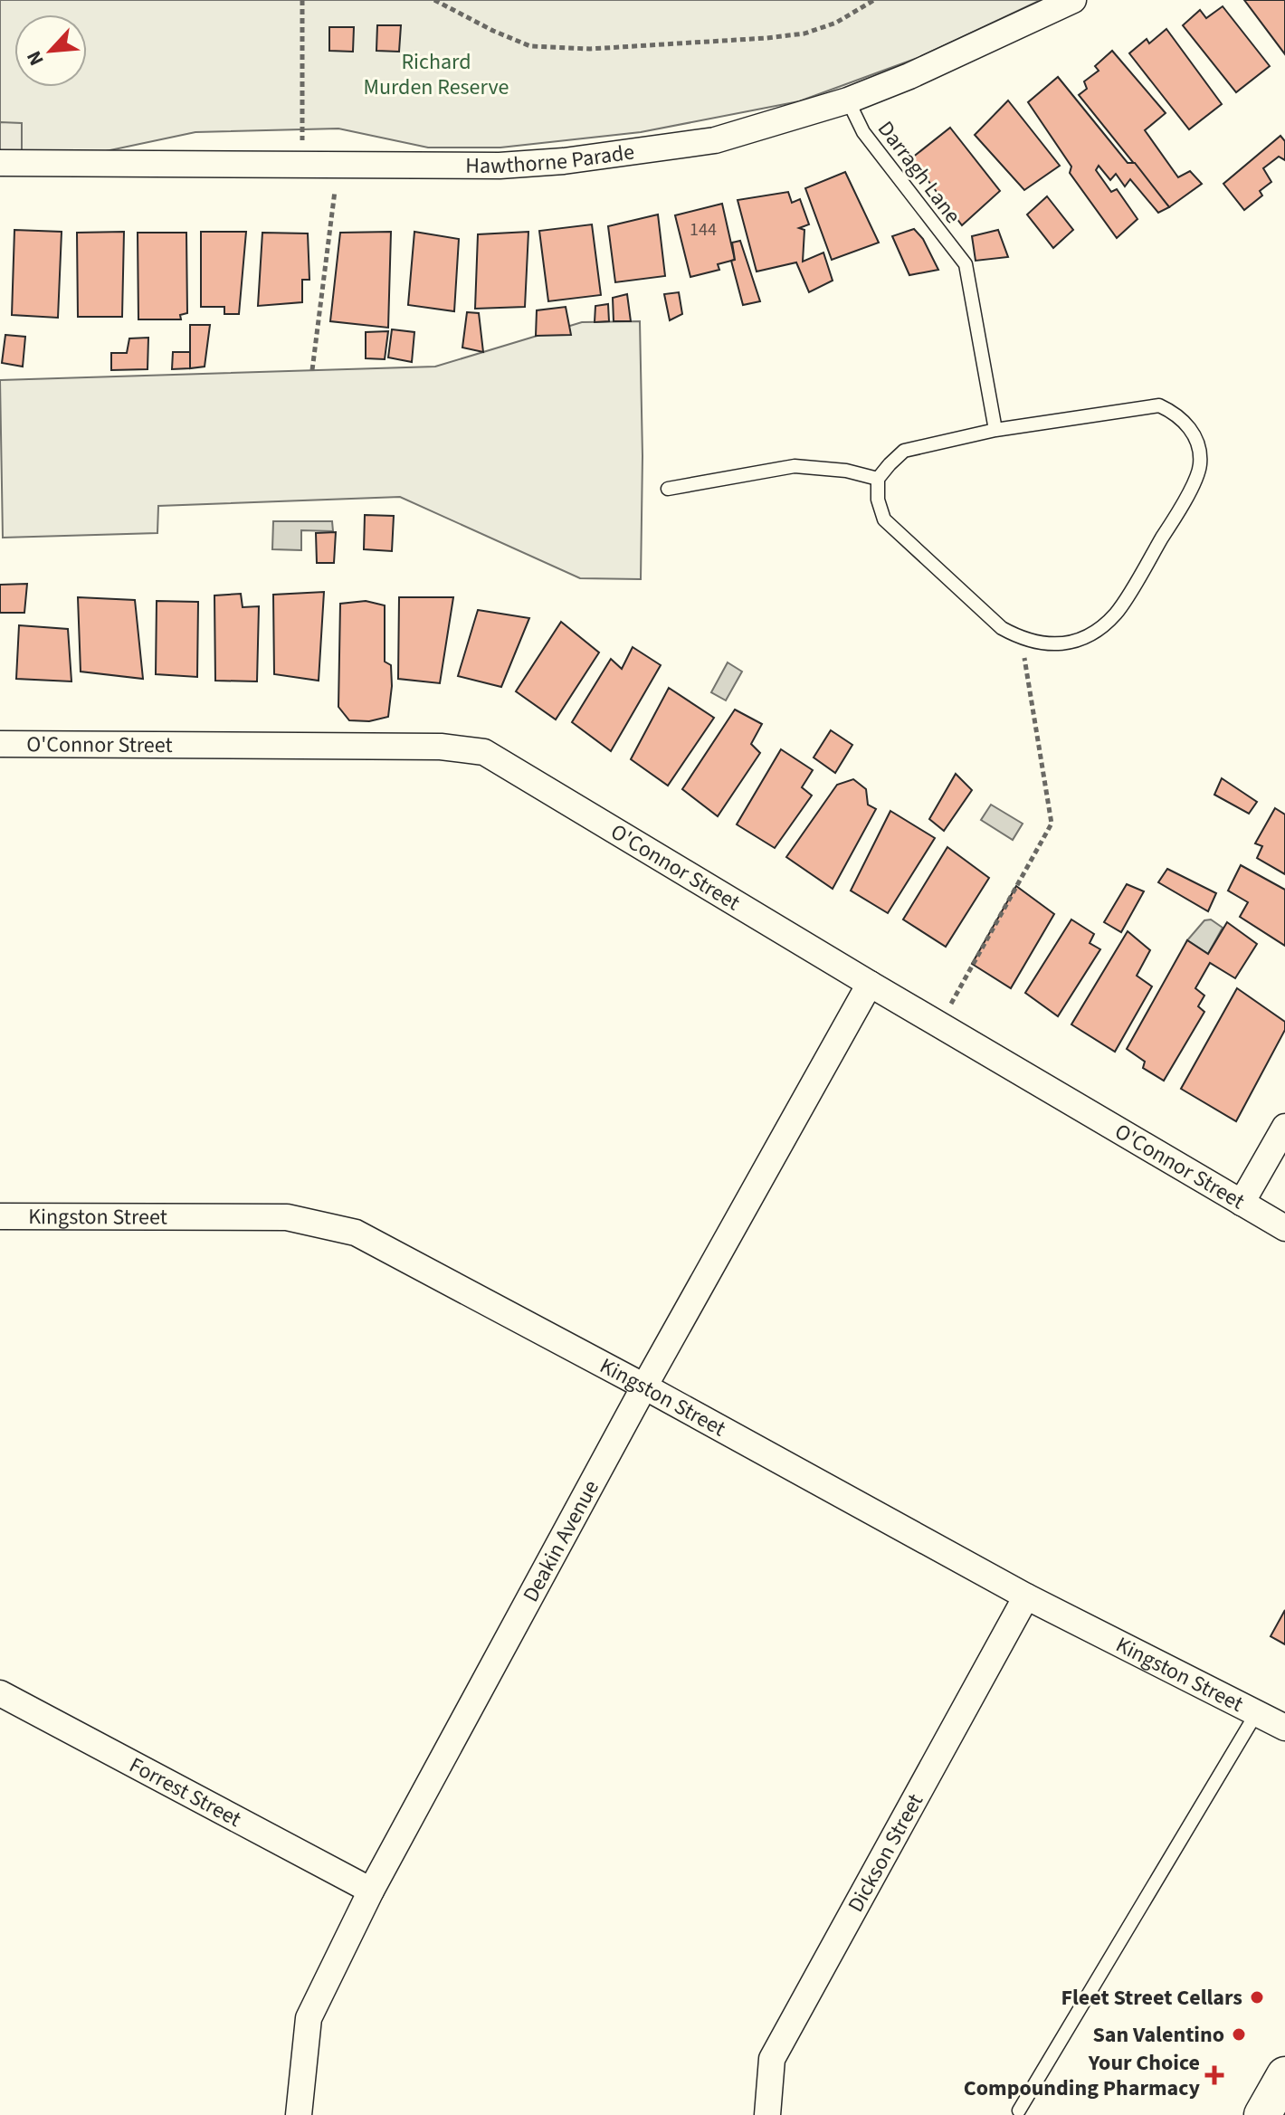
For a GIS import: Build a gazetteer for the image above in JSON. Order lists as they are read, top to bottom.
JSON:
{
  "streets": {
    "street": [
      "Hawthorne Parade",
      "O'Connor Street",
      "Kingston Street",
      "Deakin Avenue",
      "Forrest Street",
      "Dickson Street"
    ],
    "lane": ["Darragh Lane"]
  },
  "crossings": [
    ["Hawthorne Parade", "Darragh Lane"],
    ["O'Connor Street", "Deakin Avenue"],
    ["Kingston Street", "Deakin Avenue"],
    ["Kingston Street", "Dickson Street"],
    ["Deakin Avenue", "Forrest Street"]
  ],
  "parks": ["Richard Murden Reserve"],
  "places": {
    "other": ["Fleet Street Cellars", "San Valentino"],
    "health": ["Your Choice Compounding Pharmacy"]
  },
  "house_numbers": ["144"],
  "north": "bottom left"
}
